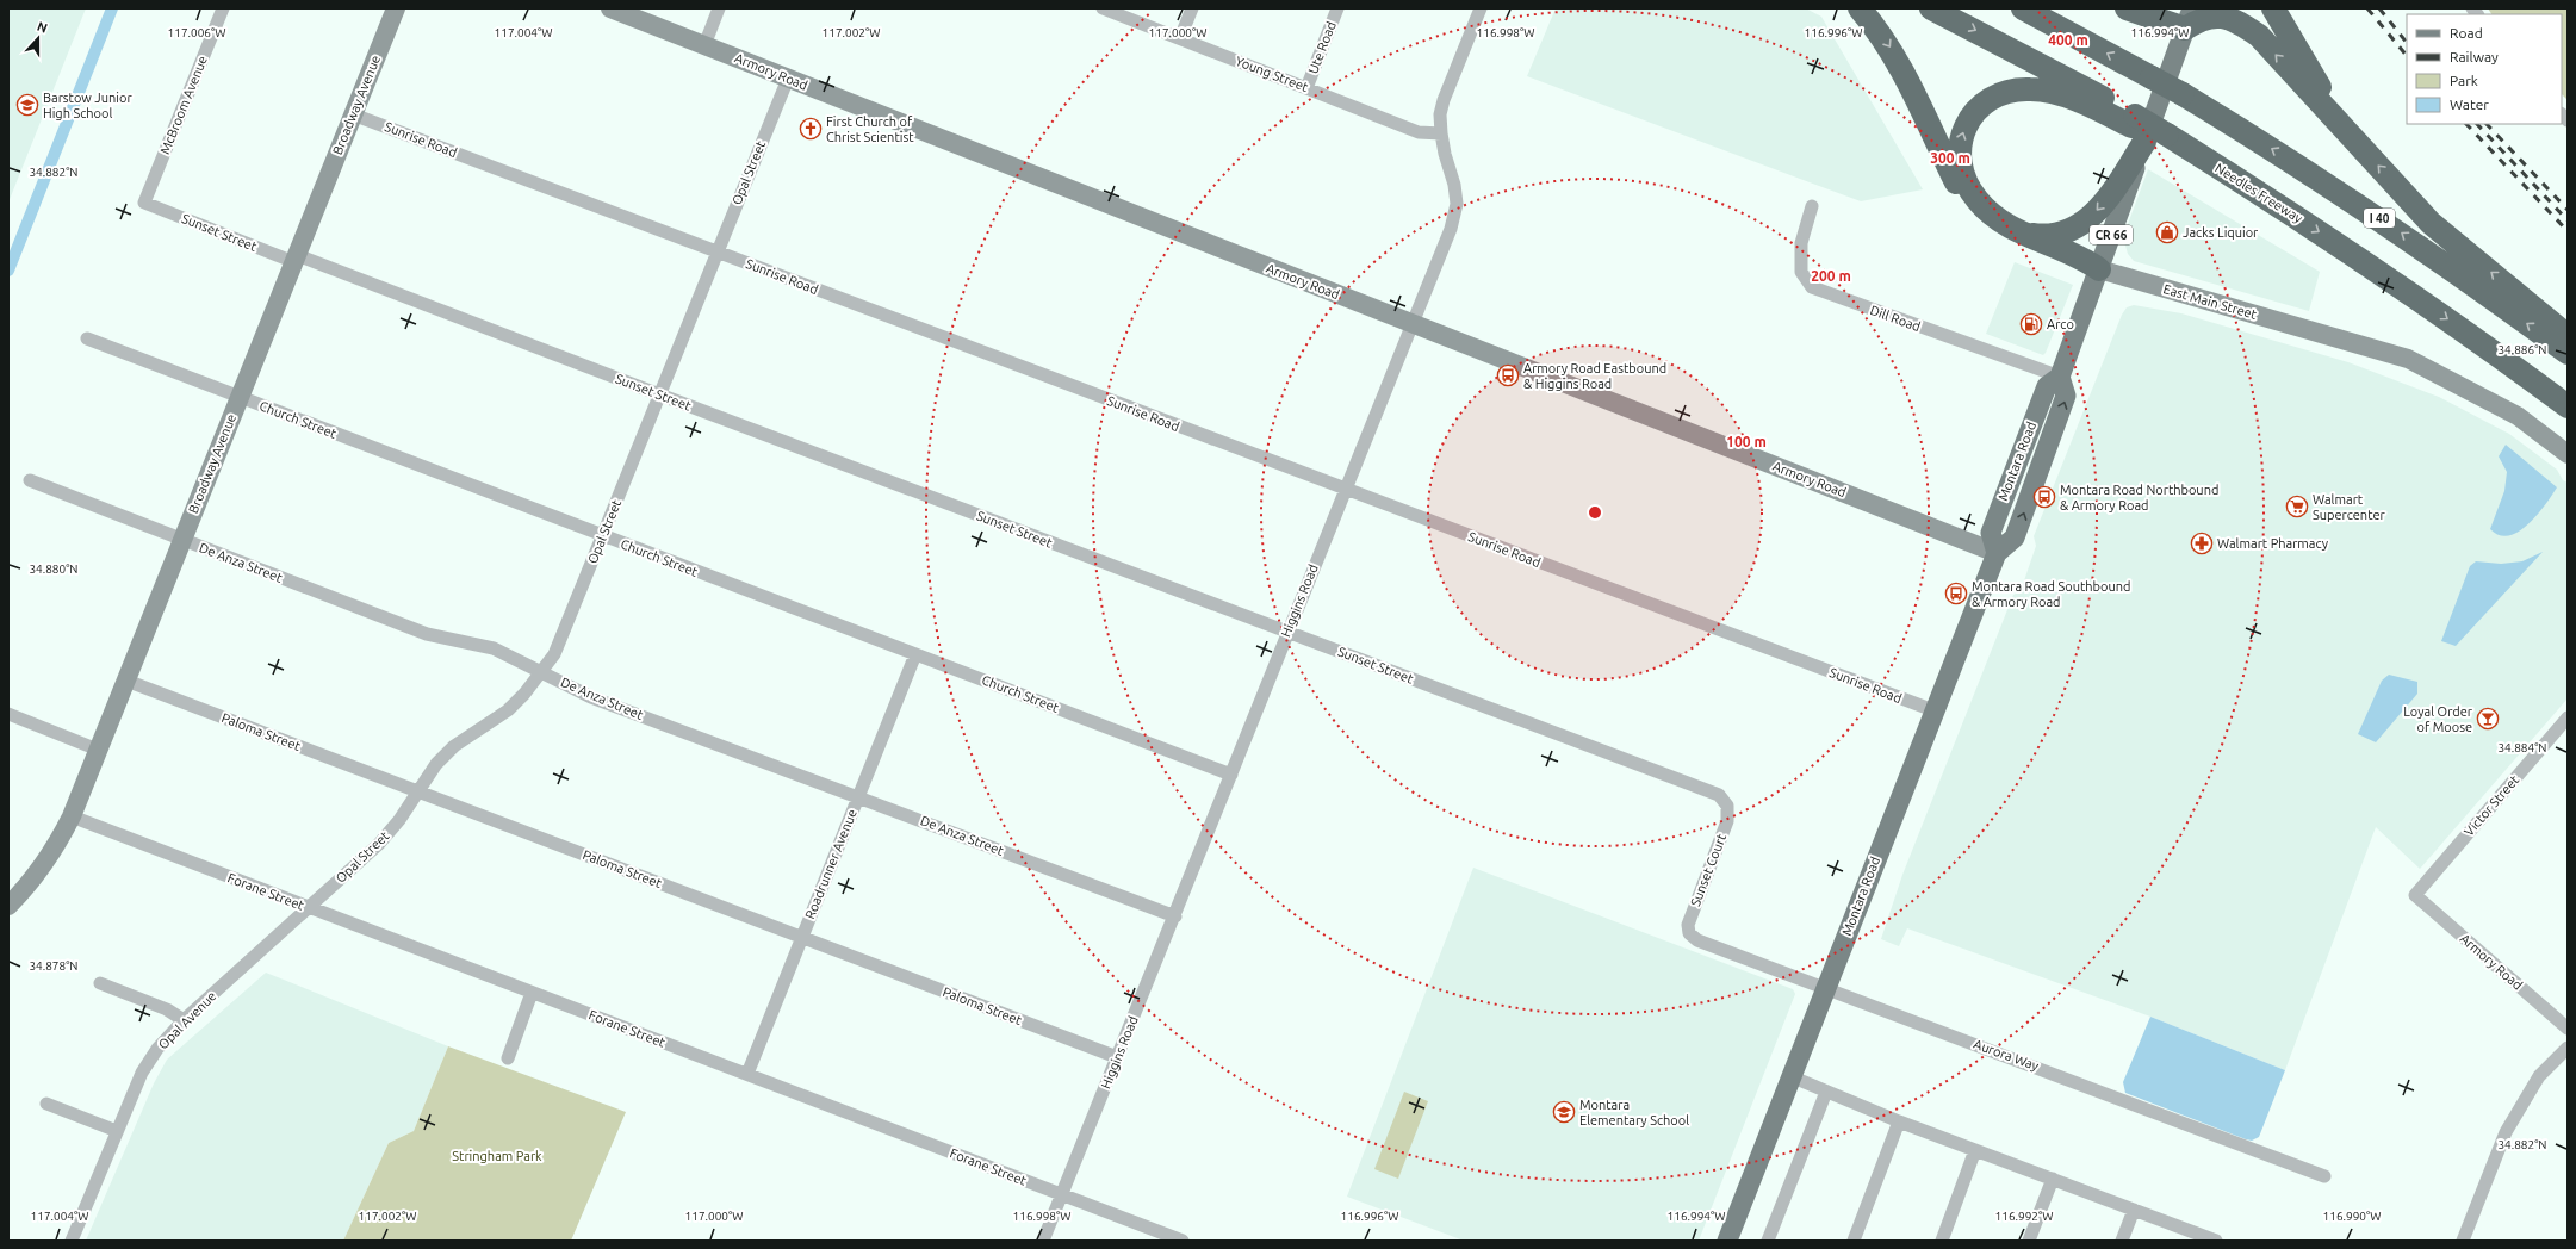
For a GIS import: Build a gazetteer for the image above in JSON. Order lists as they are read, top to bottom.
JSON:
{
  "streets": {
    "highway": ["Needles Freeway", "I 40"],
    "main road": [
      "Armory Road",
      "Broadway Avenue",
      "CR 66",
      "East Main Street",
      "Montara Road"
    ],
    "street": [
      "Ute Road",
      "Young Street",
      "McBroom Avenue",
      "Sunrise Road",
      "Opal Street",
      "Sunset Street",
      "Dill Road",
      "Church Street",
      "De Anza Street",
      "Higgins Road",
      "Paloma Street",
      "Victor Street",
      "Roadrunner Avenue",
      "Sunset Court",
      "Forane Street",
      "Opal Avenue",
      "Aurora Way"
    ]
  },
  "crossings": [
    ["Ute Road", "Young Street"],
    ["Armory Road", "Opal Street"],
    ["Armory Road", "Montara Road"],
    ["Armory Road", "Higgins Road"],
    ["Armory Road", "Victor Street"],
    ["Young Street", "Higgins Road"],
    ["McBroom Avenue", "Sunset Street"],
    ["Broadway Avenue", "Sunrise Road"],
    ["Broadway Avenue", "Sunset Street"],
    ["Broadway Avenue", "Church Street"],
    ["Broadway Avenue", "De Anza Street"],
    ["Broadway Avenue", "Paloma Street"],
    ["Broadway Avenue", "Forane Street"],
    ["Sunrise Road", "Opal Street"],
    ["Sunrise Road", "Montara Road"],
    ["Sunrise Road", "Higgins Road"],
    ["Opal Street", "Sunset Street"],
    ["Opal Street", "Church Street"],
    ["Opal Street", "De Anza Street"],
    ["Opal Street", "Paloma Street"],
    ["Opal Street", "Forane Street"],
    ["Opal Street", "Opal Avenue"],
    ["Needles Freeway", "CR 66"],
    ["Sunset Street", "Higgins Road"],
    ["Sunset Street", "Sunset Court"],
    ["CR 66", "East Main Street"],
    ["Dill Road", "Montara Road"],
    ["Church Street", "Higgins Road"],
    ["Church Street", "Roadrunner Avenue"],
    ["Montara Road", "Aurora Way"],
    ["De Anza Street", "Higgins Road"],
    ["De Anza Street", "Roadrunner Avenue"],
    ["Higgins Road", "Paloma Street"],
    ["Higgins Road", "Forane Street"],
    ["Paloma Street", "Roadrunner Avenue"],
    ["Roadrunner Avenue", "Forane Street"],
    ["Sunset Court", "Aurora Way"],
    ["Forane Street", "Opal Avenue"]
  ],
  "parks": ["Stringham Park"],
  "places": {
    "school or university": ["Barstow Junior High School", "Montara Elementary School"],
    "church": ["First Church of Christ Scientist"],
    "shop": ["Jacks Liquior"],
    "fuel station": ["Arco"],
    "bus stop": ["Armory Road Eastbound & Higgins Road", "Montara Road Northbound & Armory Road", "Montara Road Southbound & Armory Road"],
    "supermarket": ["Walmart Supercenter"],
    "pharmacy": ["Walmart Pharmacy"],
    "bar": ["Loyal Order of Moose"]
  },
  "legend": [
    "Road",
    "Railway",
    "Park",
    "Water"
  ],
  "north": "top",
  "coordinates": [
    "117.006°W",
    "117.004°W",
    "117.002°W",
    "117.000°W",
    "116.998°W",
    "116.996°W",
    "116.994°W",
    "34.882°N",
    "34.886°N",
    "34.880°N",
    "34.884°N",
    "34.878°N",
    "116.992°W",
    "116.990°W"
  ],
  "rings": [
    "400 m",
    "300 m",
    "200 m",
    "100 m"
  ]
}
